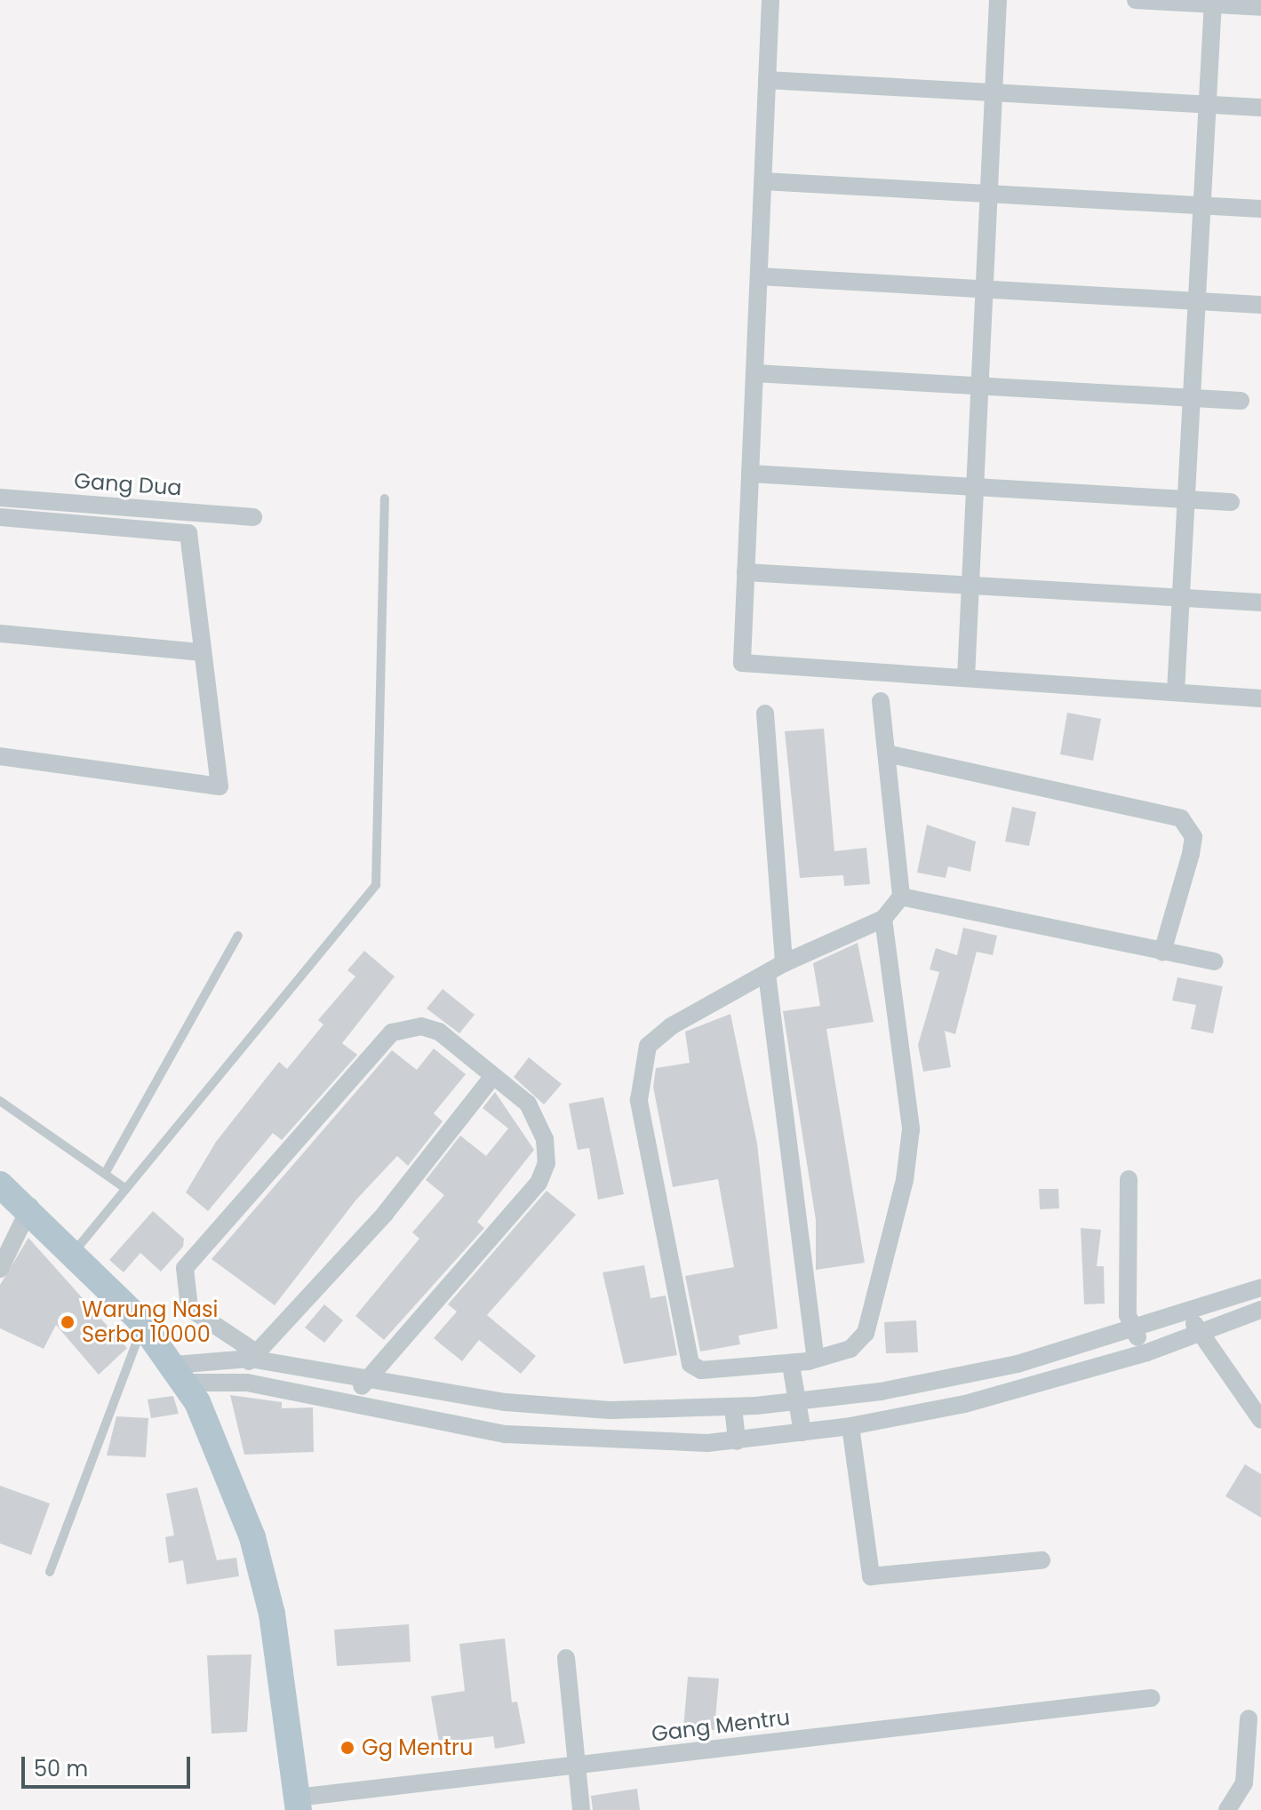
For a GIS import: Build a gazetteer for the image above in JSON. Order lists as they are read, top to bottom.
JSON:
{
  "streets": {
    "street": ["Gang Dua", "Gang Mentru"]
  },
  "places": ["Warung Nasi Serba 10000", "Gg Mentru"],
  "scale_bar": "50 m"
}
